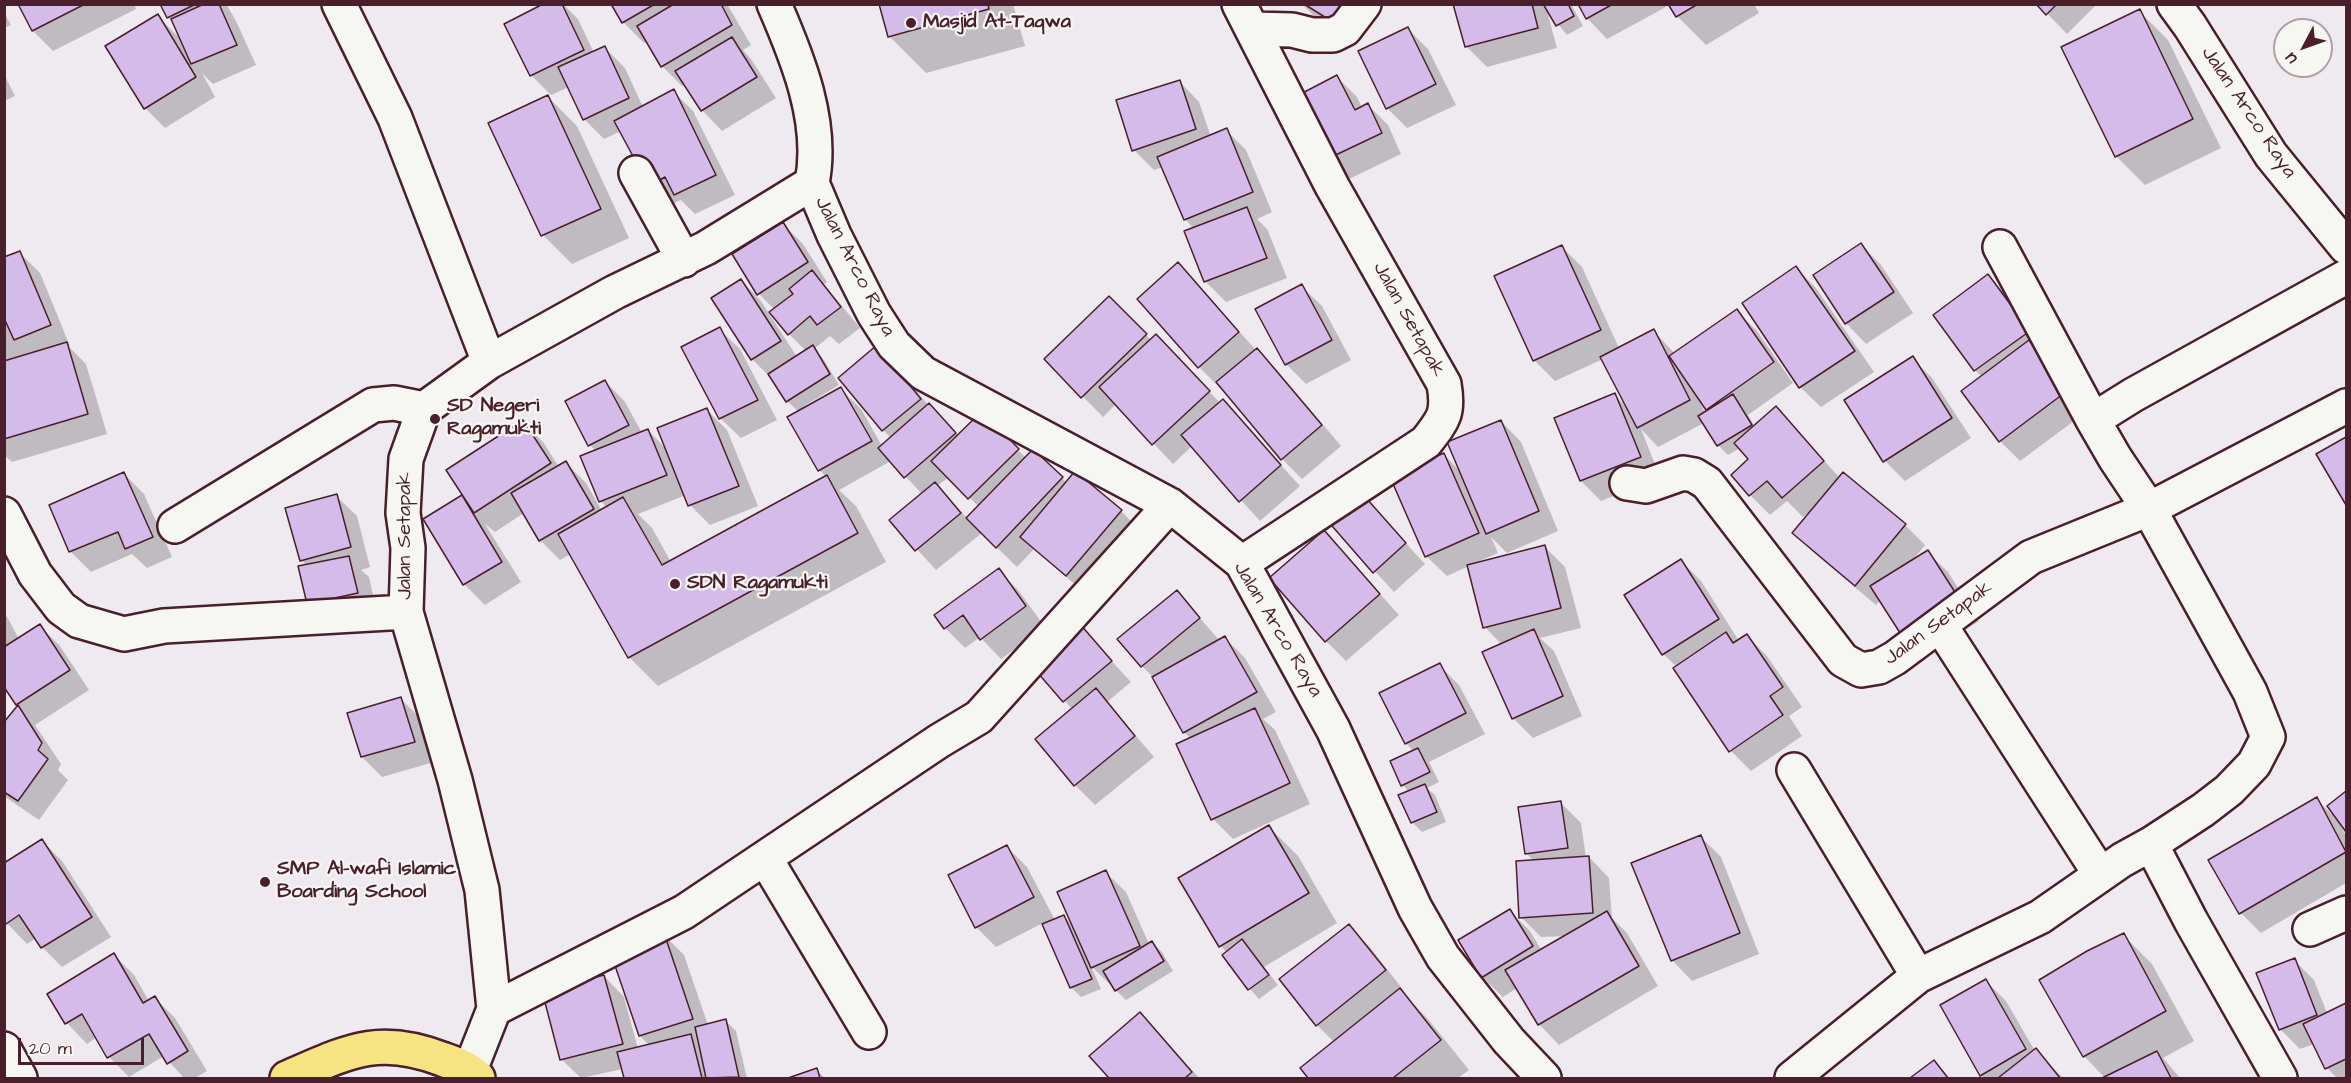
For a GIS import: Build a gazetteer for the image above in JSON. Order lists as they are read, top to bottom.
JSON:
{
  "streets": {
    "street": ["Jalan Arco Raya", "Jalan Setapak"]
  },
  "crossings": [
    ["Jalan Arco Raya", "Jalan Setapak"]
  ],
  "places": [
    "Masjid At-Taqwa",
    "SD Negeri Ragamukti",
    "SDN Ragamukti",
    "SMP Al-wafi Islamic Boarding School"
  ],
  "scale_bar": "20 m",
  "north": "bottom left"
}
